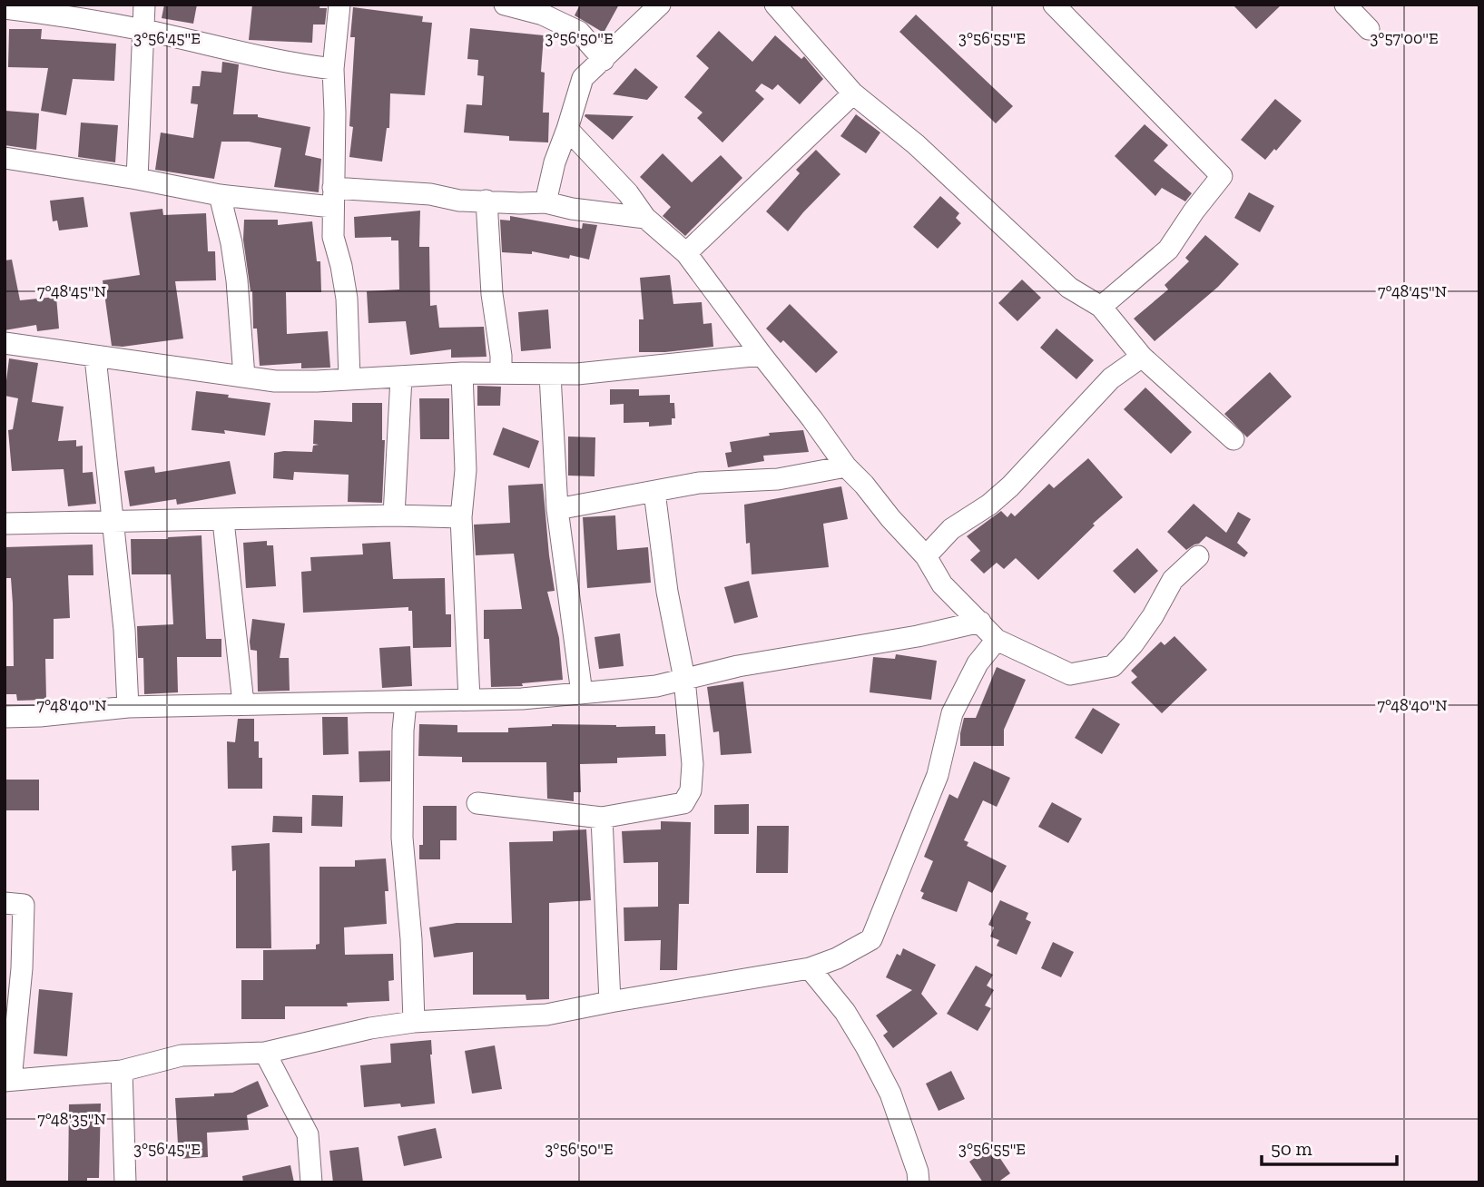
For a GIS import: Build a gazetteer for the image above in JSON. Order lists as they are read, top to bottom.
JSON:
{
  "scale_bar": "50 m",
  "coordinates": [
    "3°56'45\"E",
    "3°56'50\"E",
    "3°56'55\"E",
    "3°57'00\"E",
    "7°48'45\"N",
    "7°48'40\"N",
    "7°48'35\"N"
  ]
}
